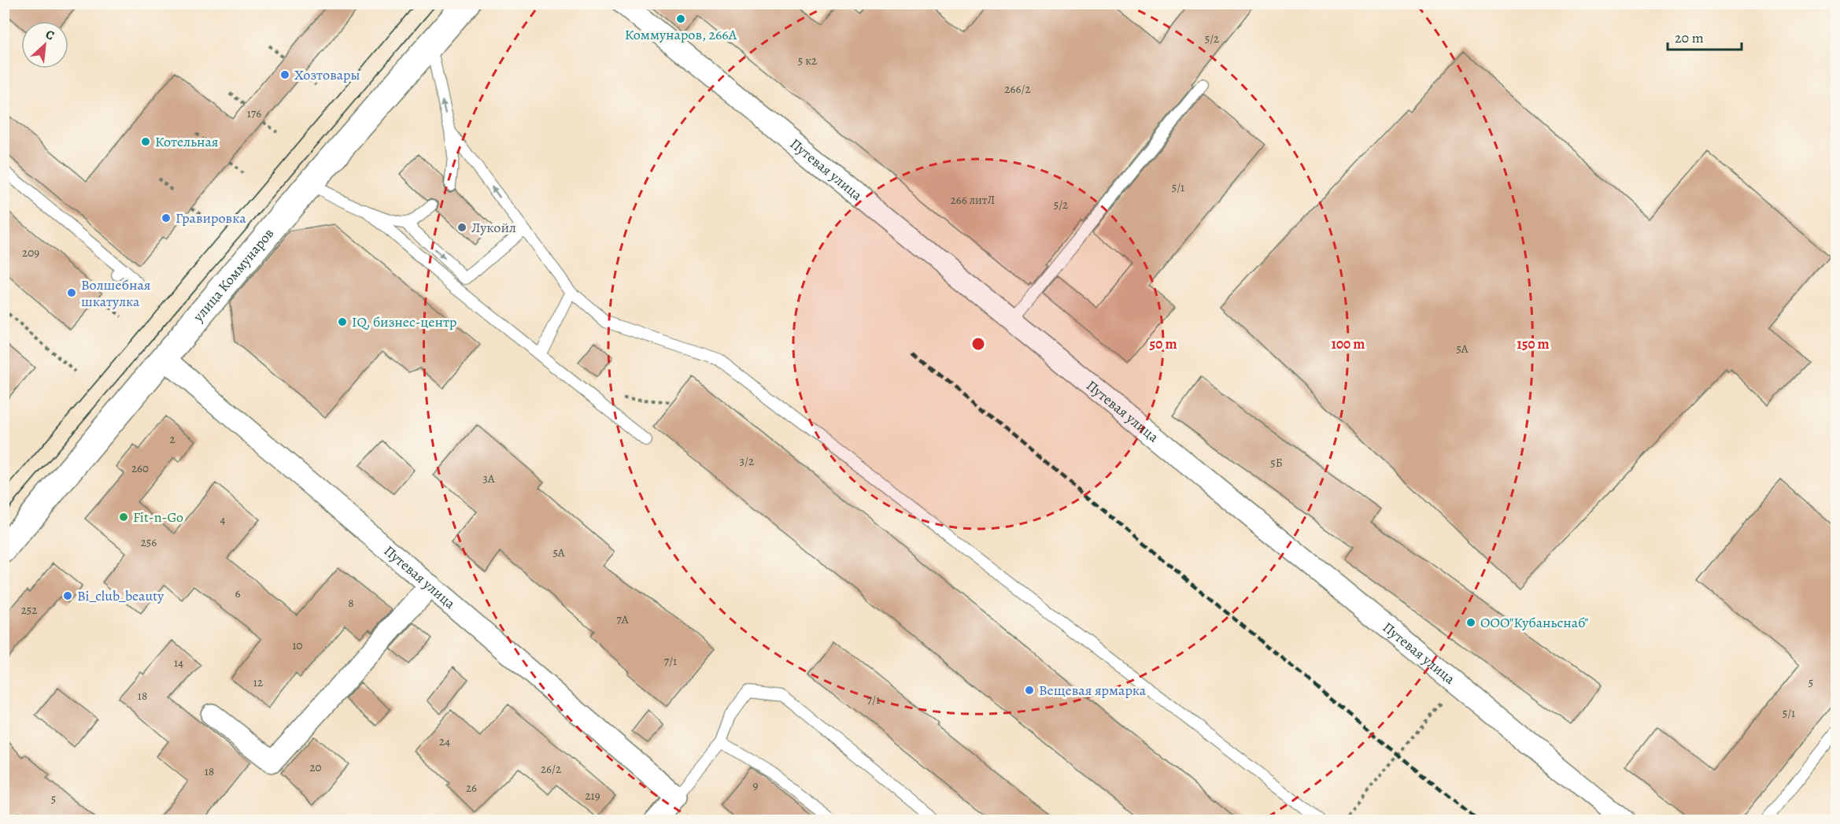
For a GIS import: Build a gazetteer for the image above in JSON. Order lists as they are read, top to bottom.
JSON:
{
  "streets": {
    "main road": ["улица Коммунаров"],
    "street": ["Путевая улица"]
  },
  "crossings": [
    ["Путевая улица", "улица Коммунаров"]
  ],
  "places": [
    "Коммунаров, 266А",
    "Хозтовары",
    "Котельная",
    "Гравировка",
    "Лукойл",
    "Волшебная шкатулка",
    "IQ, бизнес-центр",
    "Fit-n-Go",
    "Bi_club_beauty",
    "ООО\"Кубаньснаб\"",
    "Вещевая ярмарка"
  ],
  "house_numbers": [
    "5/2",
    "5 к2",
    "266/2",
    "176",
    "5/1",
    "266 литЛ",
    "5/2",
    "209",
    "5А",
    "2",
    "3/2",
    "5Б",
    "260",
    "3А",
    "4",
    "256",
    "5А",
    "6",
    "8",
    "252",
    "7А",
    "10",
    "7/1",
    "14",
    "12",
    "5",
    "18",
    "7/1",
    "5/1",
    "24",
    "20",
    "26/2",
    "18",
    "9",
    "26",
    "219",
    "5"
  ],
  "scale_bar": "20 m",
  "north": "top right",
  "rings": ["50 m", "100 m", "150 m"]
}
